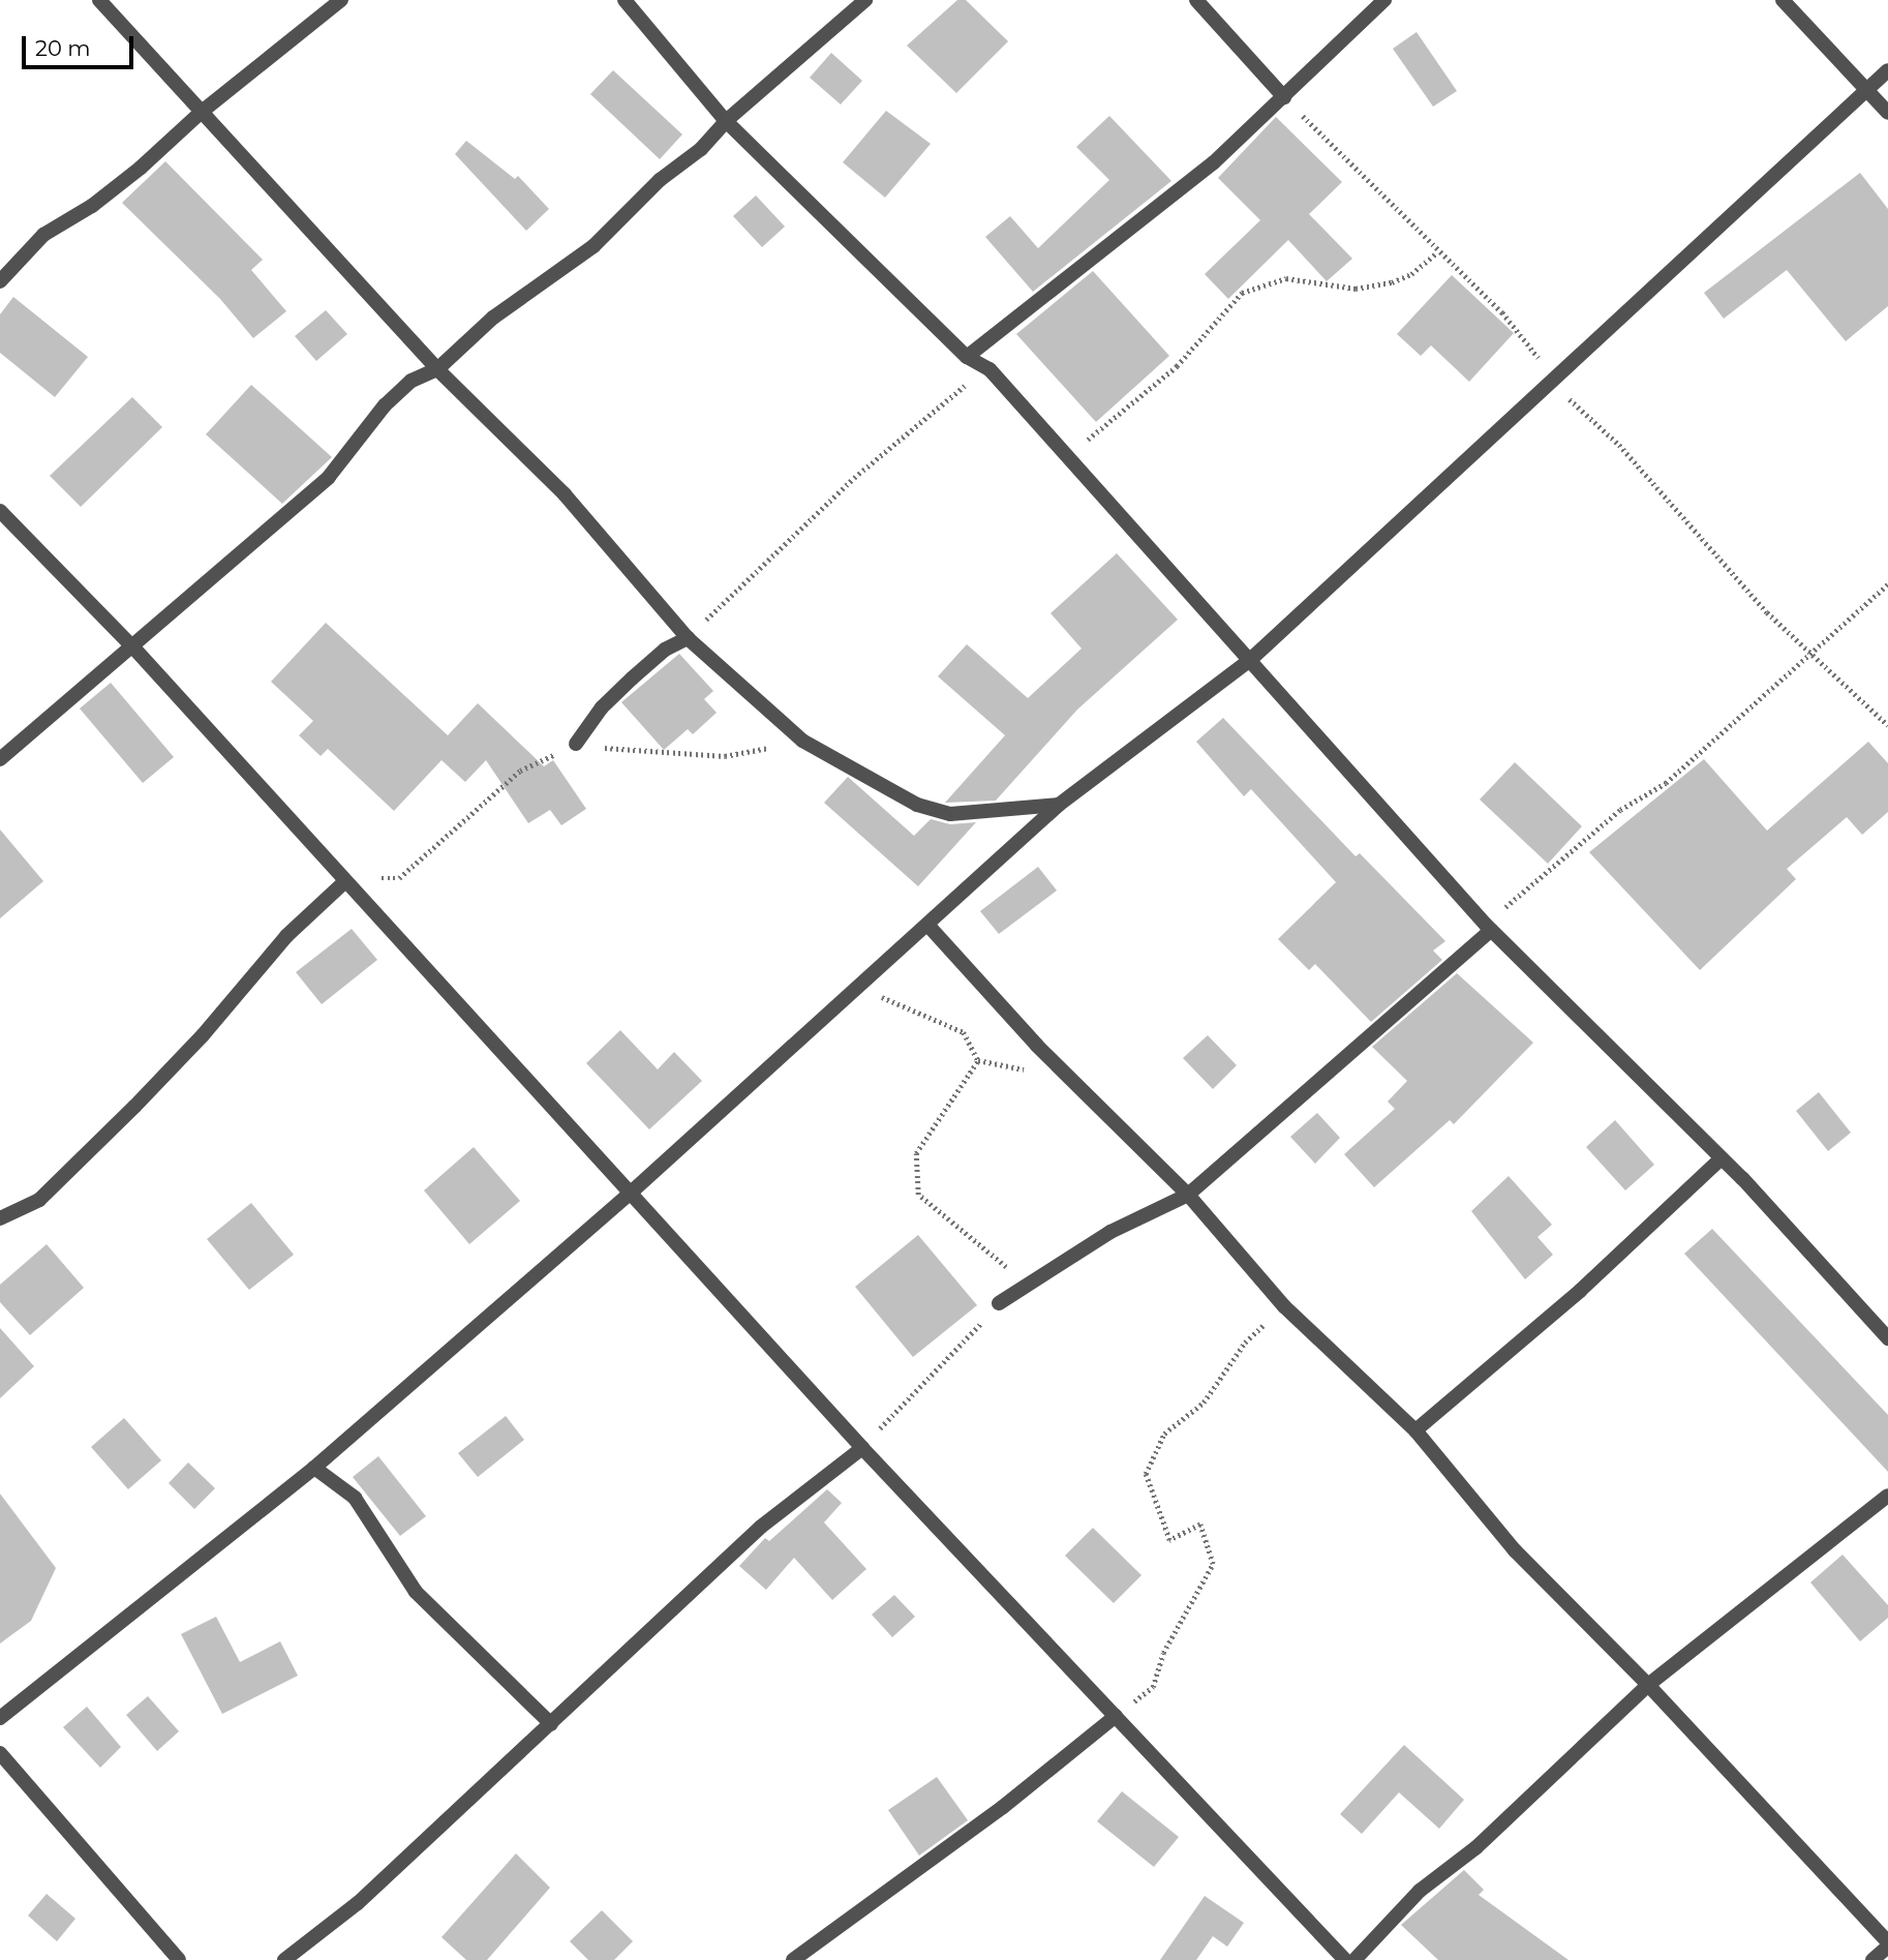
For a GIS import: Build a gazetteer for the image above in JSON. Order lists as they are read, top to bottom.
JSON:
{
  "scale_bar": "20 m"
}
